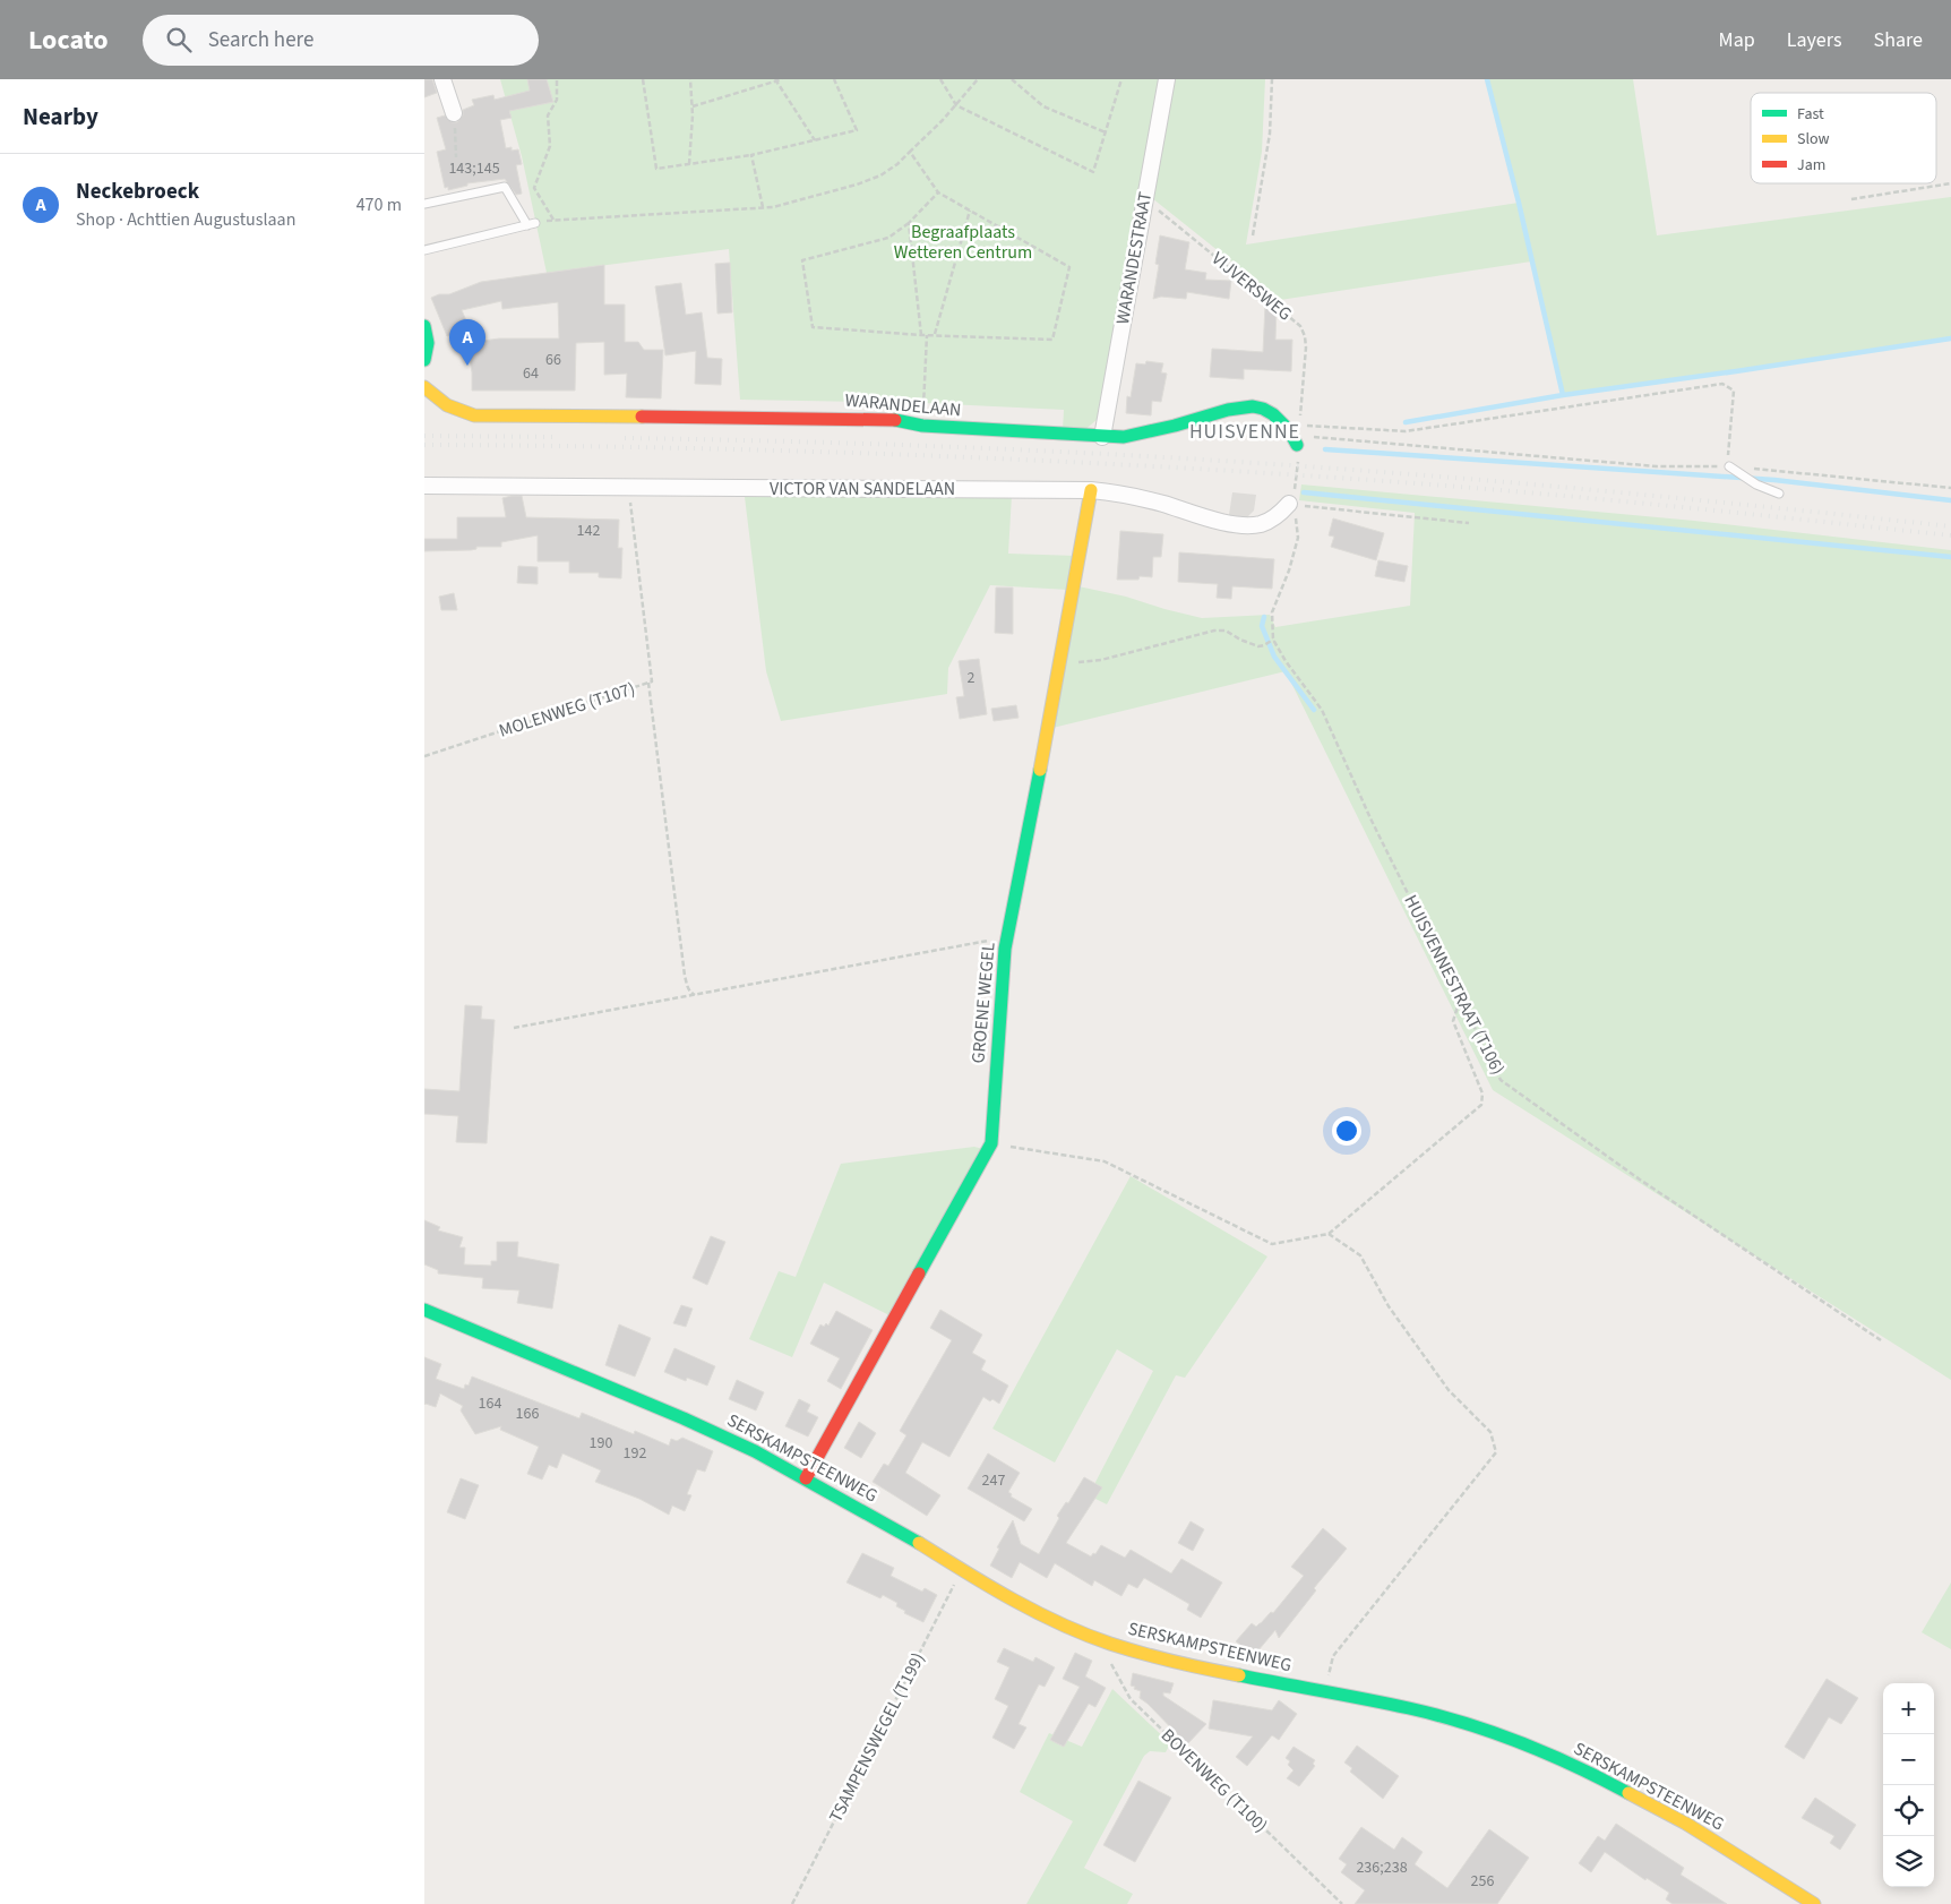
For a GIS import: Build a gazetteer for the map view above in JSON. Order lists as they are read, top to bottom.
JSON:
{
  "streets": {
    "street": [
      "WARANDESTRAAT",
      "WARANDELAAN",
      "VICTOR VAN SANDELAAN",
      "GROENE WEGEL",
      "SERSKAMPSTEENWEG"
    ],
    "path": [
      "VIJVERSWEG",
      "MOLENWEG (T107)",
      "HUISVENNESTRAAT (T106)",
      "TSAMPENSWEGEL (T199)",
      "BOVENWEG (T100)"
    ]
  },
  "crossings": [
    ["WARANDESTRAAT", "VIJVERSWEG"],
    ["WARANDESTRAAT", "WARANDELAAN"],
    ["VIJVERSWEG", "WARANDELAAN"],
    ["VICTOR VAN SANDELAAN", "MOLENWEG (T107)"],
    ["VICTOR VAN SANDELAAN", "HUISVENNESTRAAT (T106)"],
    ["VICTOR VAN SANDELAAN", "GROENE WEGEL"],
    ["GROENE WEGEL", "SERSKAMPSTEENWEG"],
    ["SERSKAMPSTEENWEG", "TSAMPENSWEGEL (T199)"],
    ["SERSKAMPSTEENWEG", "BOVENWEG (T100)"]
  ],
  "districts": ["HUISVENNE"],
  "parks": ["Begraafplaats Wetteren Centrum"],
  "house_numbers": [
    "143;145",
    "66",
    "64",
    "142",
    "2",
    "164",
    "166",
    "190",
    "192",
    "247",
    "236;238",
    "256"
  ],
  "legend": ["Fast", "Slow", "Jam"],
  "page": {
    "header": "Locato",
    "search": "Search here",
    "nav": ["Map", "Layers", "Share"],
    "heading": "Nearby",
    "list": [
      {
        "mark": "A",
        "name": "Neckebroeck",
        "note": "Shop · Achttien Augustuslaan",
        "value": "470 m"
      }
    ],
    "pins": "A",
    "map_buttons": ["+", "−"]
  }
}
